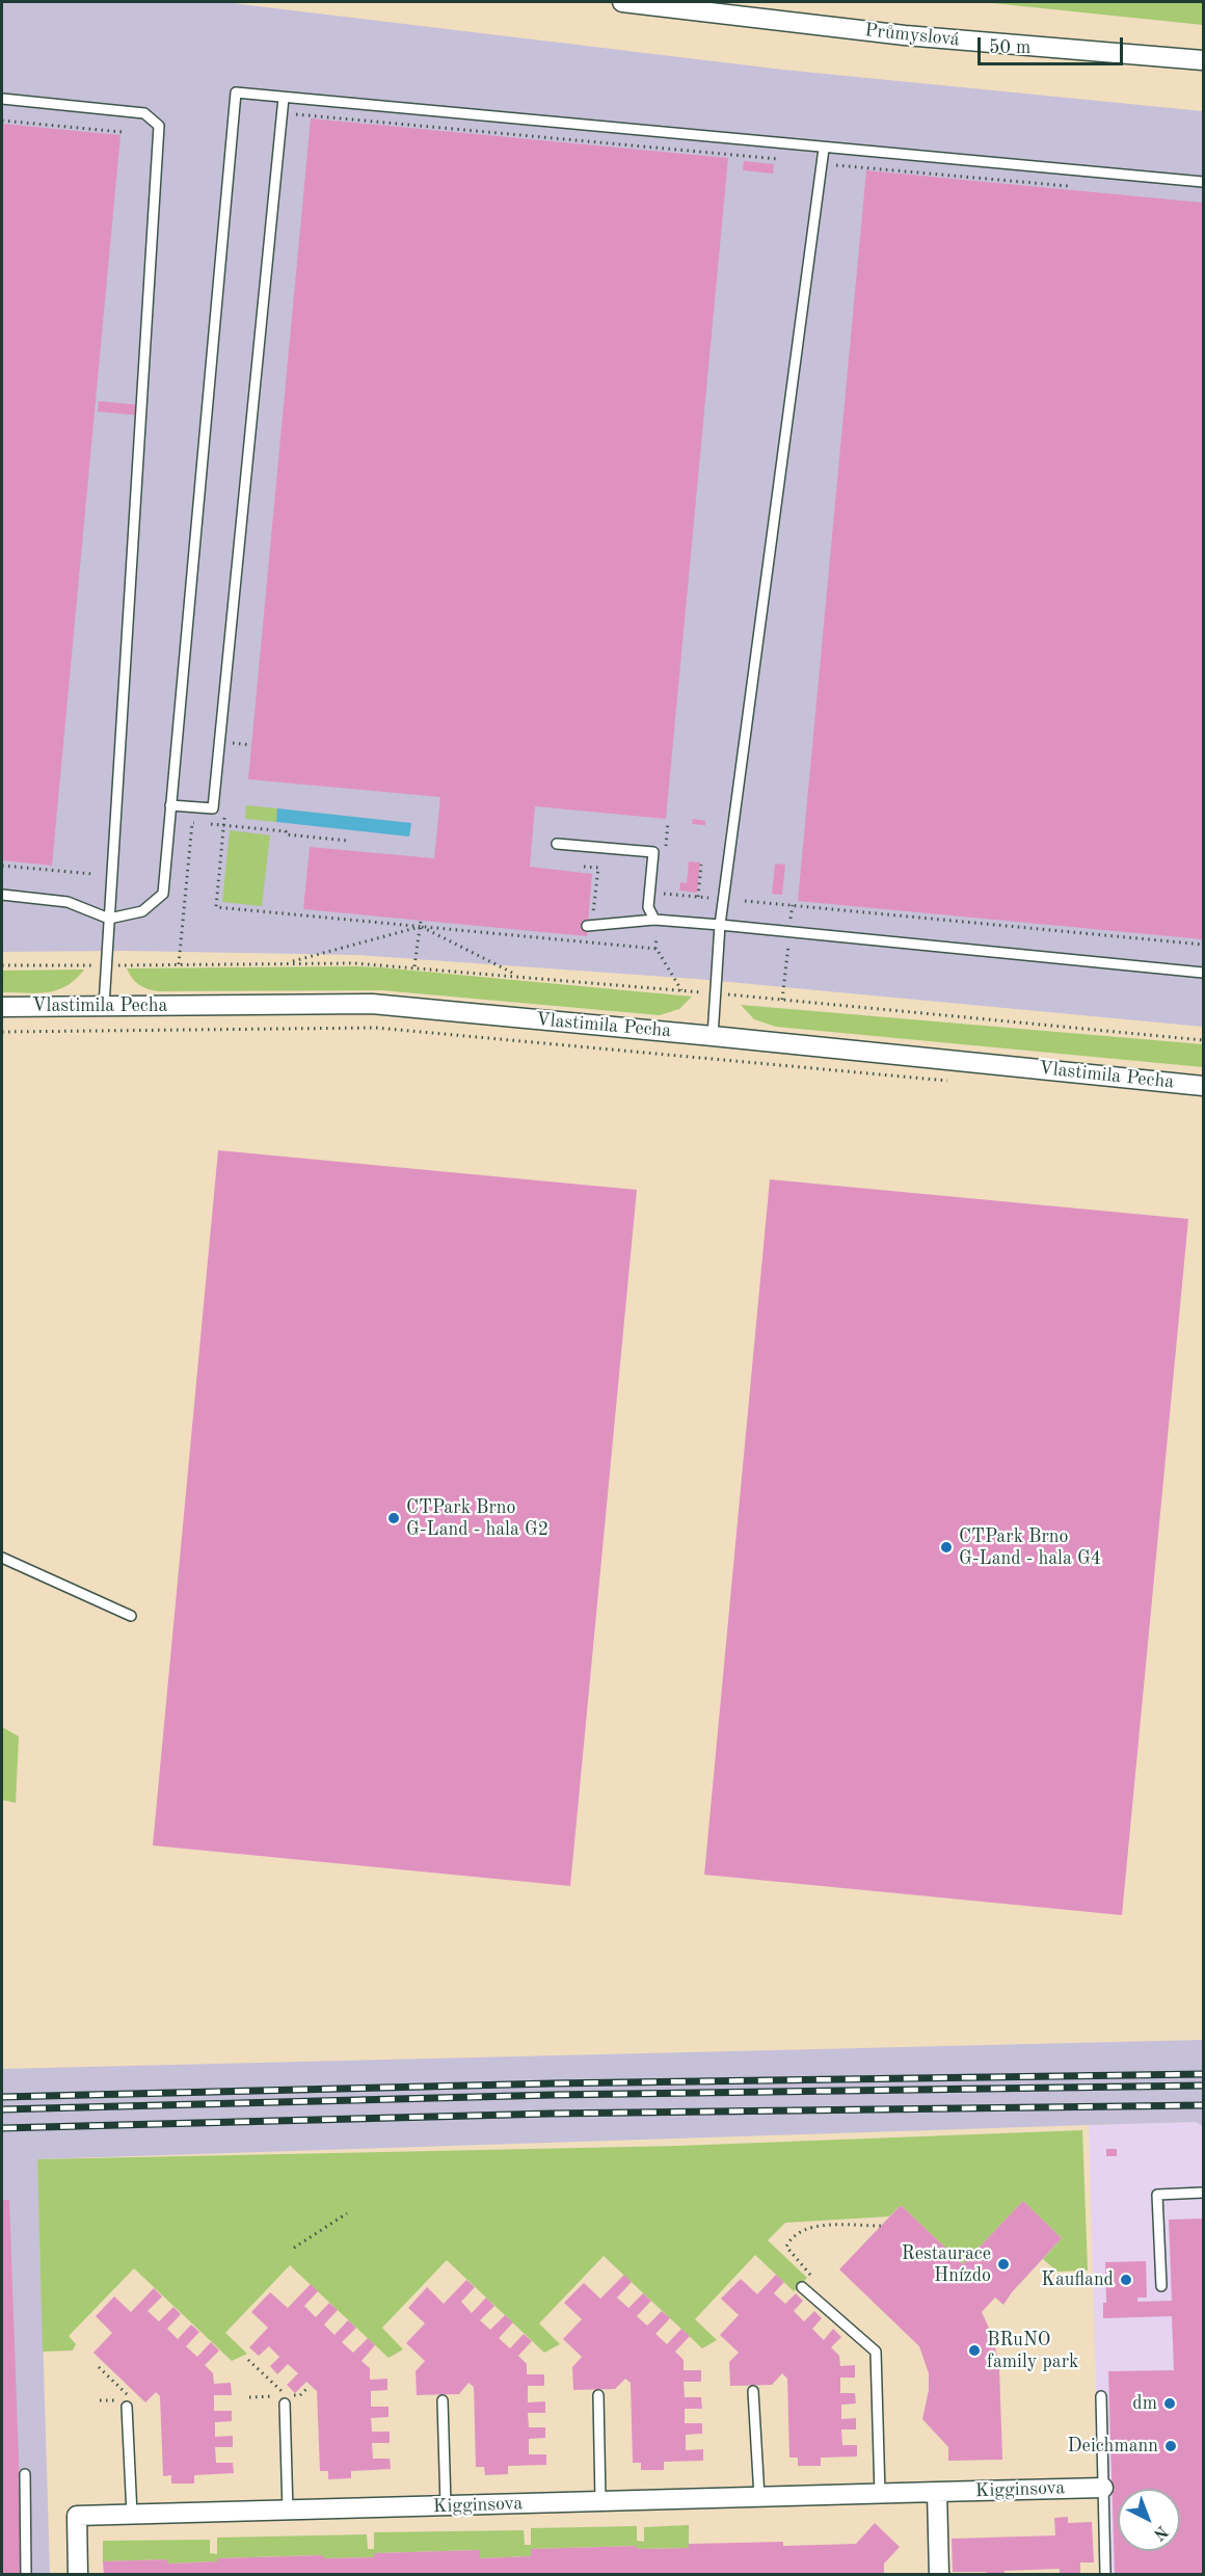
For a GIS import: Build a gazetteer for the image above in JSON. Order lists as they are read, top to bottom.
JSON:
{
  "streets": {
    "street": ["Průmyslová", "Vlastimila Pecha", "Kigginsova"]
  },
  "places": [
    "CTPark Brno G-Land - hala G2",
    "CTPark Brno G-Land - hala G4",
    "Restaurace Hnízdo",
    "Kaufland",
    "BRuNO family park",
    "dm",
    "Deichmann"
  ],
  "scale_bar": "50 m",
  "north": "bottom right"
}
